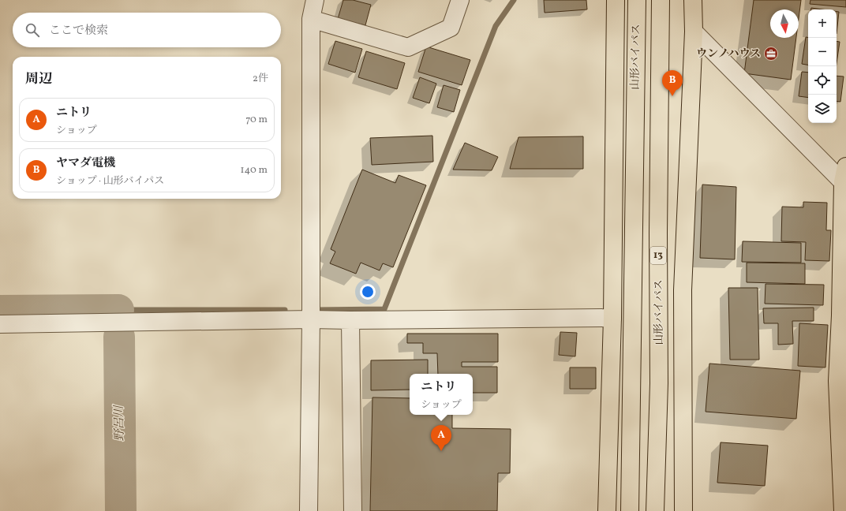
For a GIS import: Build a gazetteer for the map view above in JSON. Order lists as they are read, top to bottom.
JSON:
{
  "streets": {
    "main road": ["山形バイパス", "13"]
  },
  "water": ["野呂川"],
  "places": {
    "office": ["ウンノハウス"]
  },
  "north": "bottom",
  "page": {
    "map_buttons": ["+", "−"],
    "search": "ここで検索",
    "heading": ["周辺", "2件"],
    "pins": ["B", "A"],
    "list": [
      {
        "mark": "A",
        "name": "ニトリ",
        "note": "ショップ",
        "value": "70 m"
      },
      {
        "mark": "B",
        "name": "ヤマダ電機",
        "note": "ショップ · 山形バイパス",
        "value": "140 m"
      }
    ],
    "popup": ["ニトリ", "ショップ"]
  }
}
